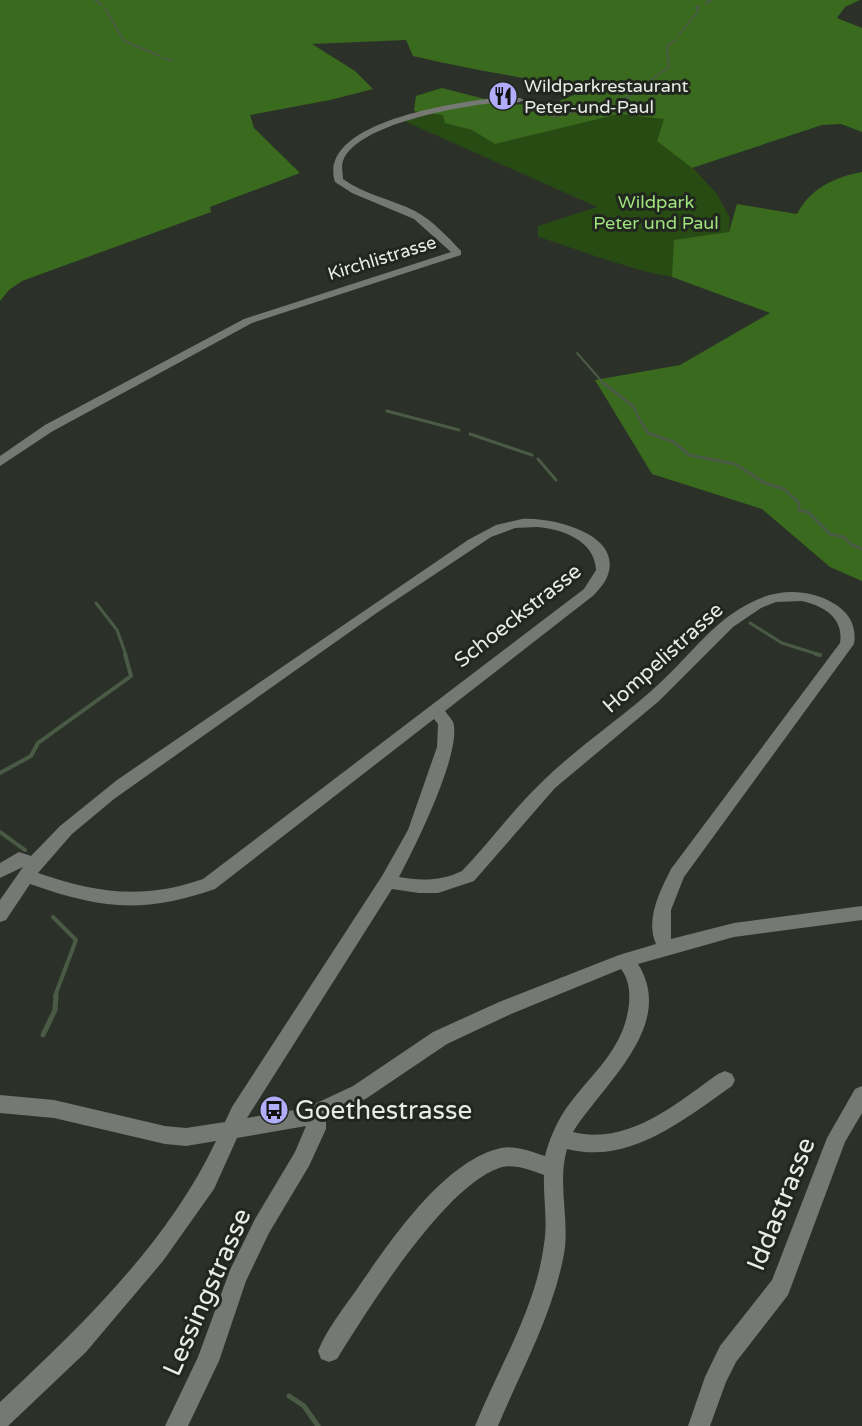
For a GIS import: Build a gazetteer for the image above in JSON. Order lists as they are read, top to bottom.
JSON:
{
  "streets": {
    "street": [
      "Kirchlistrasse",
      "Schoeckstrasse",
      "Hompelistrasse",
      "Iddastrasse",
      "Lessingstrasse"
    ]
  },
  "parks": ["Wildpark Peter und Paul"],
  "places": {
    "restaurant": ["Wildparkrestaurant Peter-und-Paul"],
    "bus stop": ["Goethestrasse"]
  }
}
